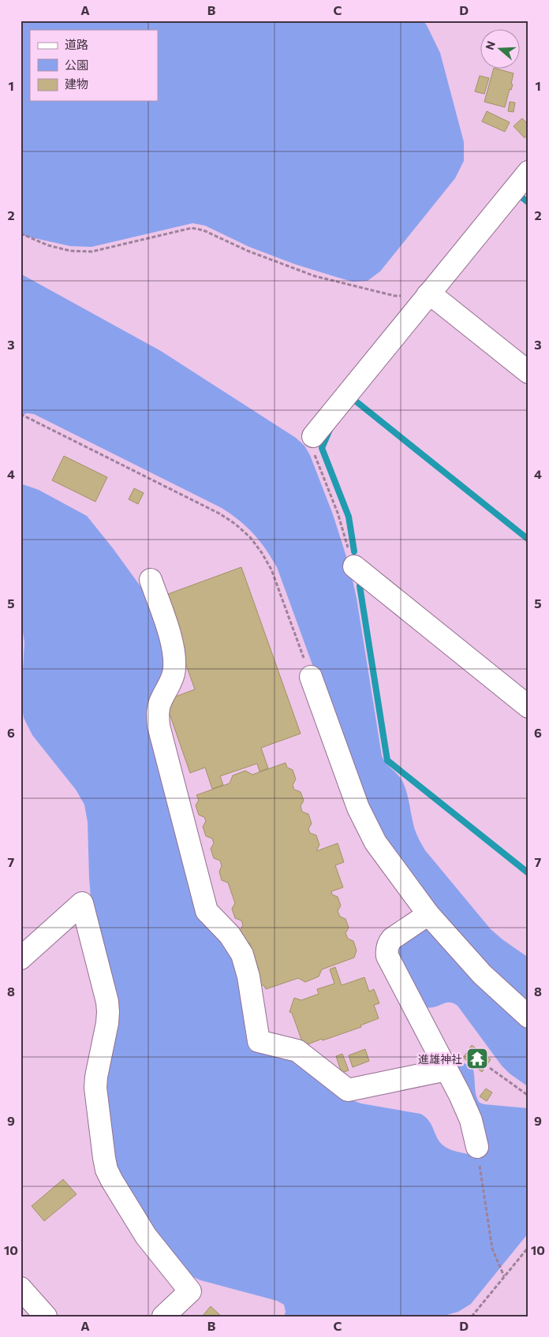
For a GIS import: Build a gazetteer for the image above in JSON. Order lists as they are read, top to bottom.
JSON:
{
  "places": {
    "temple": ["進雄神社"]
  },
  "legend": ["道路", "公園", "建物"],
  "north": "left",
  "grid": {
    "columns": [
      "A",
      "B",
      "C",
      "D"
    ],
    "rows": [
      "1",
      "2",
      "3",
      "4",
      "5",
      "6",
      "7",
      "8",
      "9",
      "10"
    ]
  }
}
